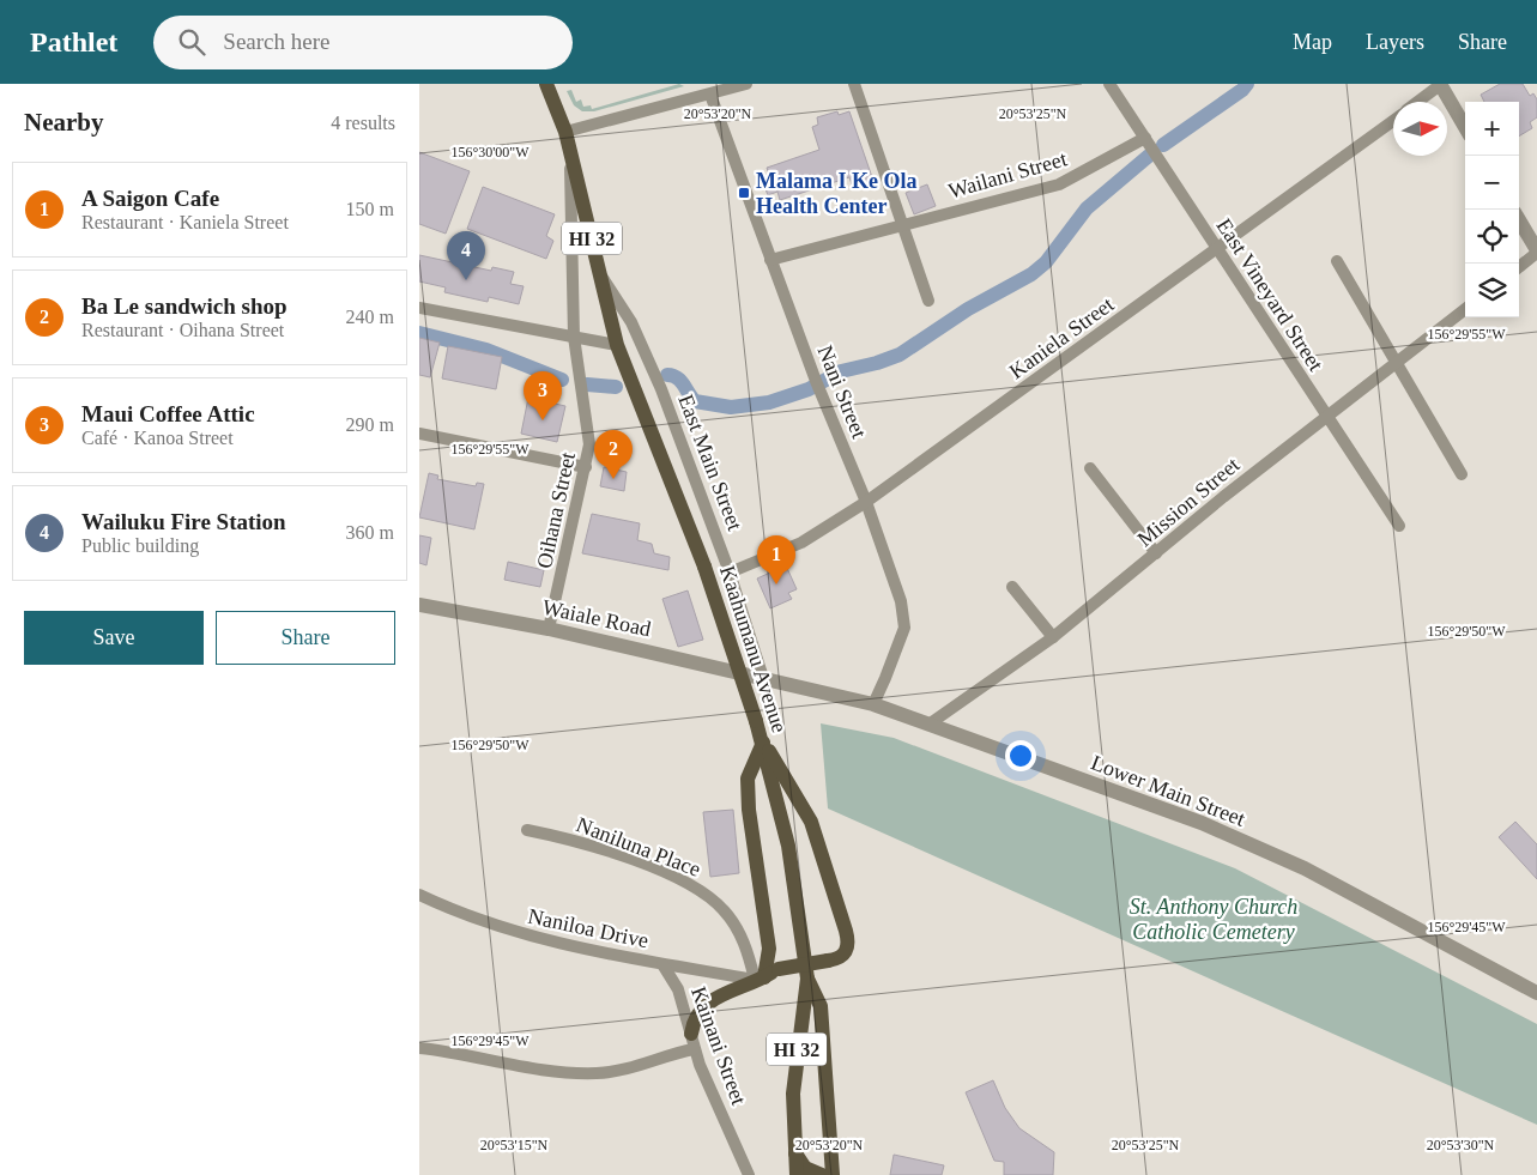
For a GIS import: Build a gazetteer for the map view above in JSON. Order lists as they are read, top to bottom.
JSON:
{
  "streets": {
    "main road": ["HI 32", "East Main Street", "Kaahumanu Avenue"],
    "street": [
      "Wailani Street",
      "East Vineyard Street",
      "Kaniela Street",
      "Nani Street",
      "Mission Street",
      "Oihana Street",
      "Waiale Road",
      "Lower Main Street",
      "Naniluna Place",
      "Naniloa Drive",
      "Kainani Street"
    ]
  },
  "crossings": [
    ["Wailani Street", "East Vineyard Street"],
    ["Wailani Street", "Nani Street"],
    ["East Vineyard Street", "Kaniela Street"],
    ["East Vineyard Street", "Mission Street"],
    ["Kaniela Street", "Nani Street"],
    ["Kaniela Street", "East Main Street"],
    ["Nani Street", "Lower Main Street"],
    ["East Main Street", "Oihana Street"],
    ["East Main Street", "Waiale Road"],
    ["East Main Street", "Kaahumanu Avenue"],
    ["East Main Street", "Lower Main Street"],
    ["Mission Street", "Lower Main Street"],
    ["Oihana Street", "Waiale Road"],
    ["Waiale Road", "Lower Main Street"],
    ["Naniluna Place", "Naniloa Drive"],
    ["Naniloa Drive", "Kainani Street"]
  ],
  "parks": ["St. Anthony Church Catholic Cemetery"],
  "places": {
    "transit": ["Malama I Ke Ola Health Center"]
  },
  "north": "right",
  "page": {
    "header": "Pathlet",
    "search": "Search here",
    "nav": ["Map", "Layers", "Share"],
    "heading": ["Nearby", "4 results"],
    "map_buttons": ["+", "−"],
    "list": [
      {
        "mark": "1",
        "name": "A Saigon Cafe",
        "note": "Restaurant · Kaniela Street",
        "value": "150 m"
      },
      {
        "mark": "2",
        "name": "Ba Le sandwich shop",
        "note": "Restaurant · Oihana Street",
        "value": "240 m"
      },
      {
        "mark": "3",
        "name": "Maui Coffee Attic",
        "note": "Café · Kanoa Street",
        "value": "290 m"
      },
      {
        "mark": "4",
        "name": "Wailuku Fire Station",
        "note": "Public building",
        "value": "360 m"
      }
    ],
    "pins": [
      "4",
      "3",
      "2",
      "1"
    ],
    "buttons": ["Save", "Share"]
  },
  "coordinates": [
    "20°53'20\"N",
    "20°53'25\"N",
    "156°30'00\"W",
    "156°29'55\"W",
    "156°29'50\"W",
    "156°29'45\"W",
    "20°53'15\"N",
    "20°53'30\"N"
  ]
}
